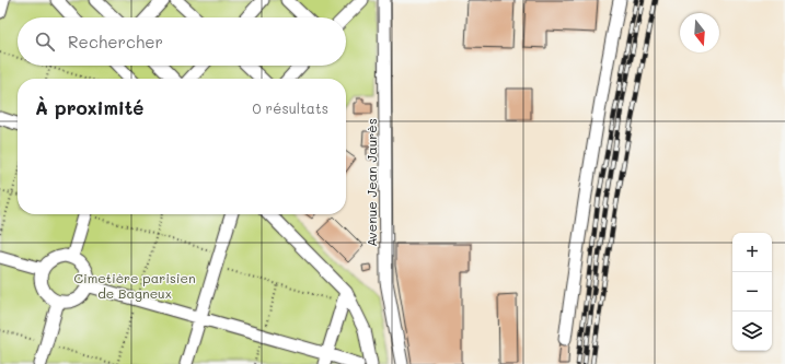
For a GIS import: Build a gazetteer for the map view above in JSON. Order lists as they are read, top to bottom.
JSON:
{
  "streets": {
    "street": ["Avenue Jean Jaurès"]
  },
  "parks": ["Cimetière parisien de Bagneux"],
  "north": "bottom",
  "page": {
    "search": "Rechercher",
    "heading": ["À proximité", "0 résultats"],
    "map_buttons": ["+", "−"]
  }
}
